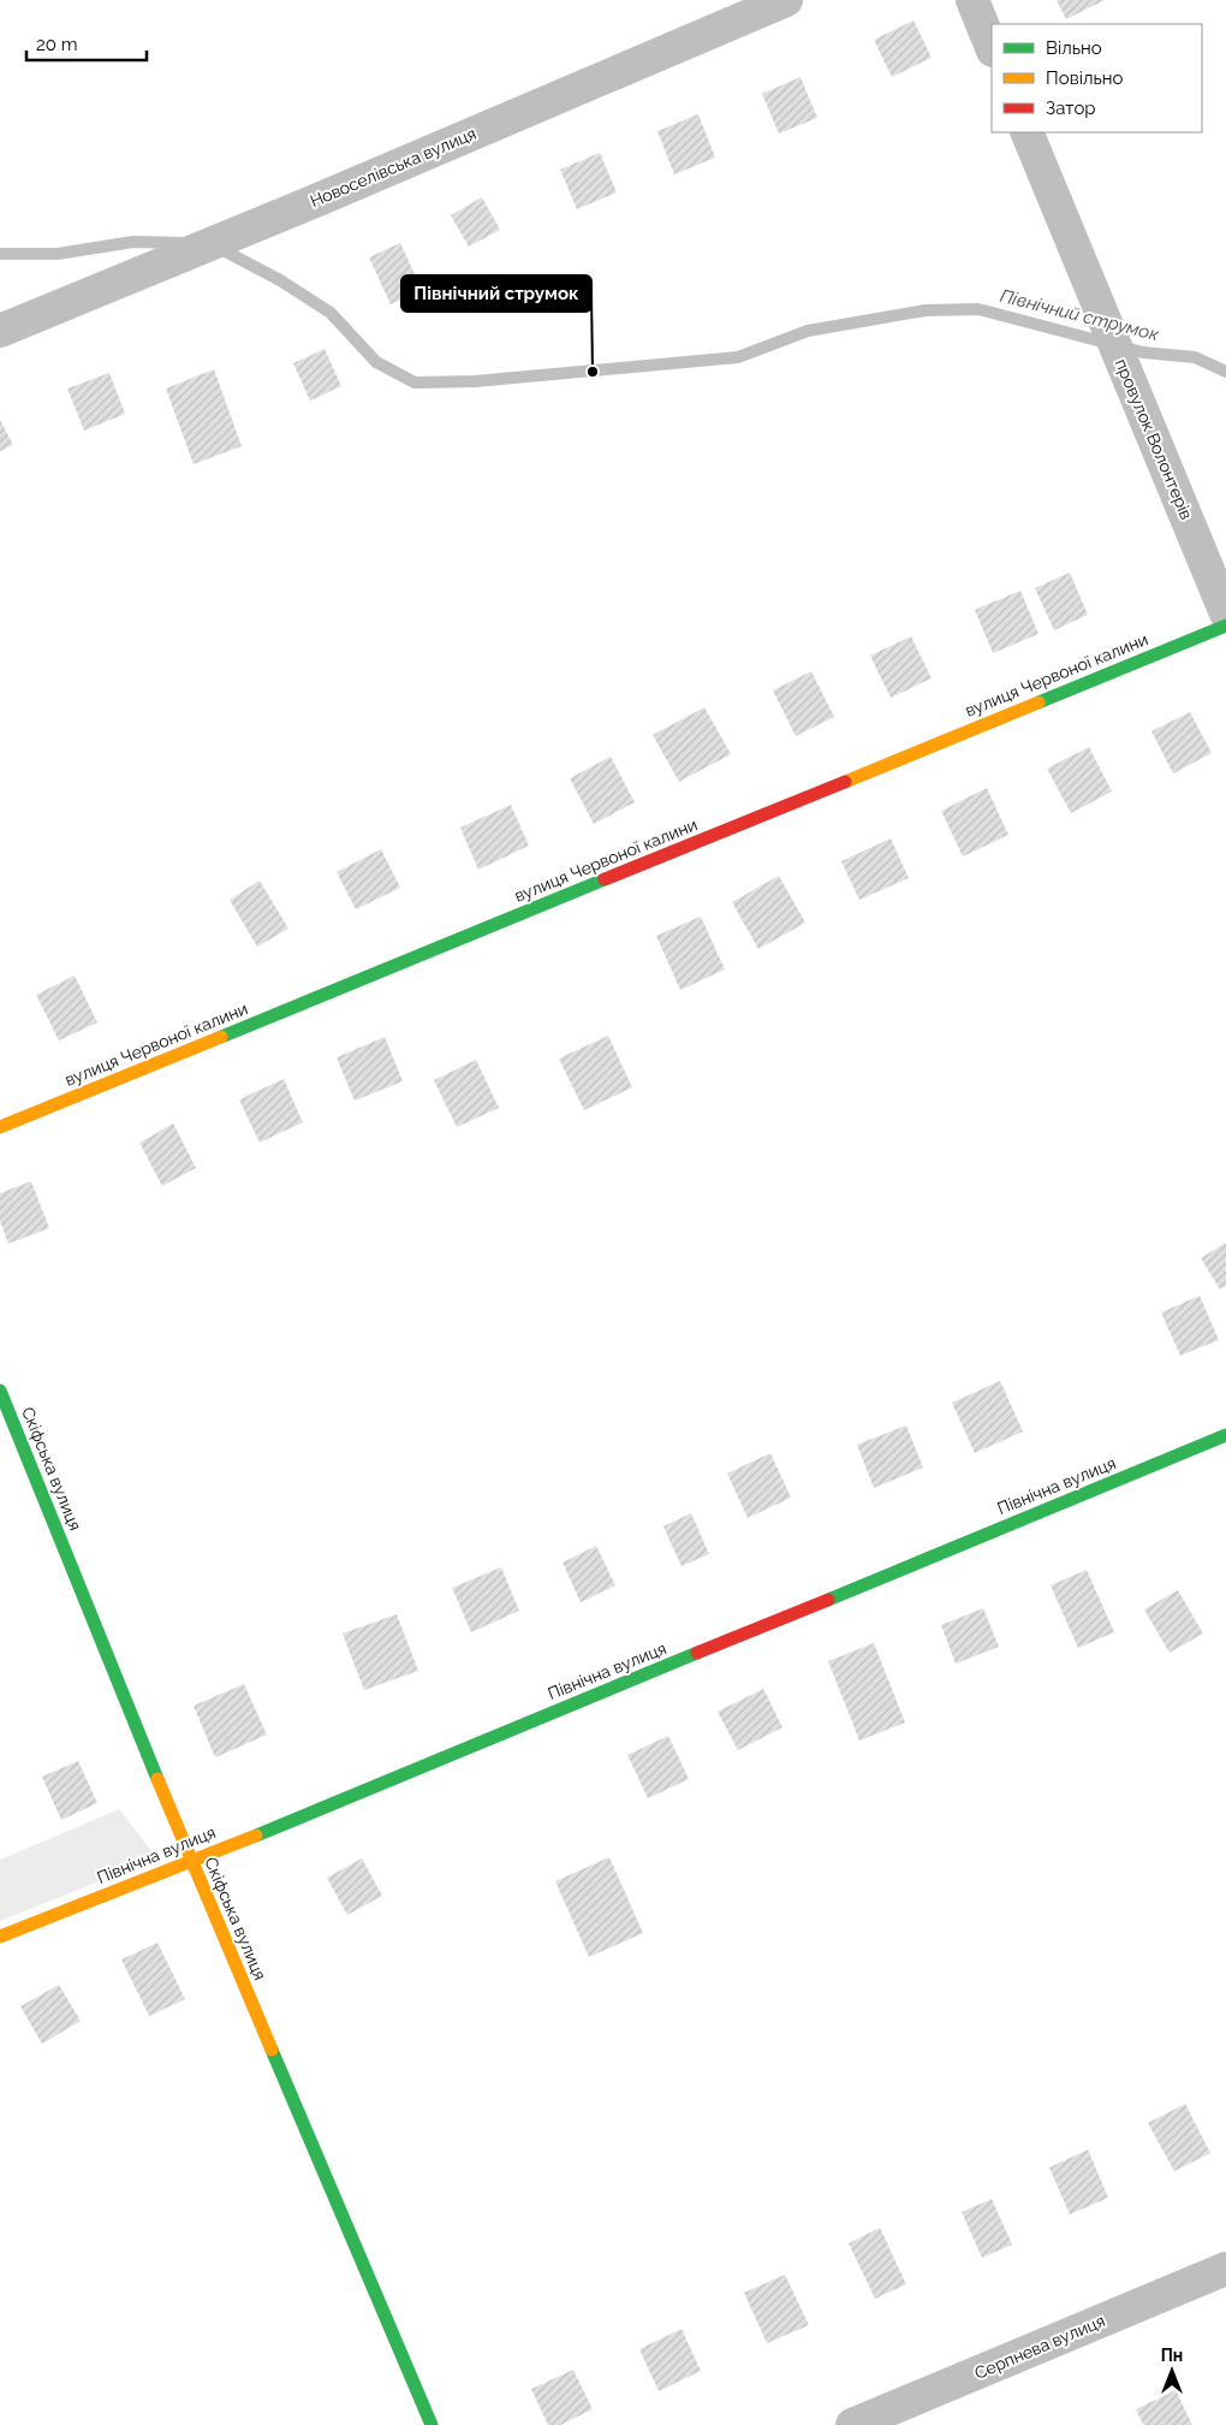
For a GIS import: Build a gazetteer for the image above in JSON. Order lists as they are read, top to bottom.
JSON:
{
  "streets": {
    "street": [
      "Новоселівська вулиця",
      "провулок Волонтерів",
      "вулиця Червоної калини",
      "Скіфська вулиця",
      "Північна вулиця",
      "Серпнева вулиця"
    ]
  },
  "crossings": [
    ["Скіфська вулиця", "Північна вулиця"]
  ],
  "water": ["Північний струмок"],
  "places": ["Північний струмок"],
  "legend": ["Вільно", "Повільно", "Затор"],
  "scale_bar": "20 m",
  "north": "top"
}
